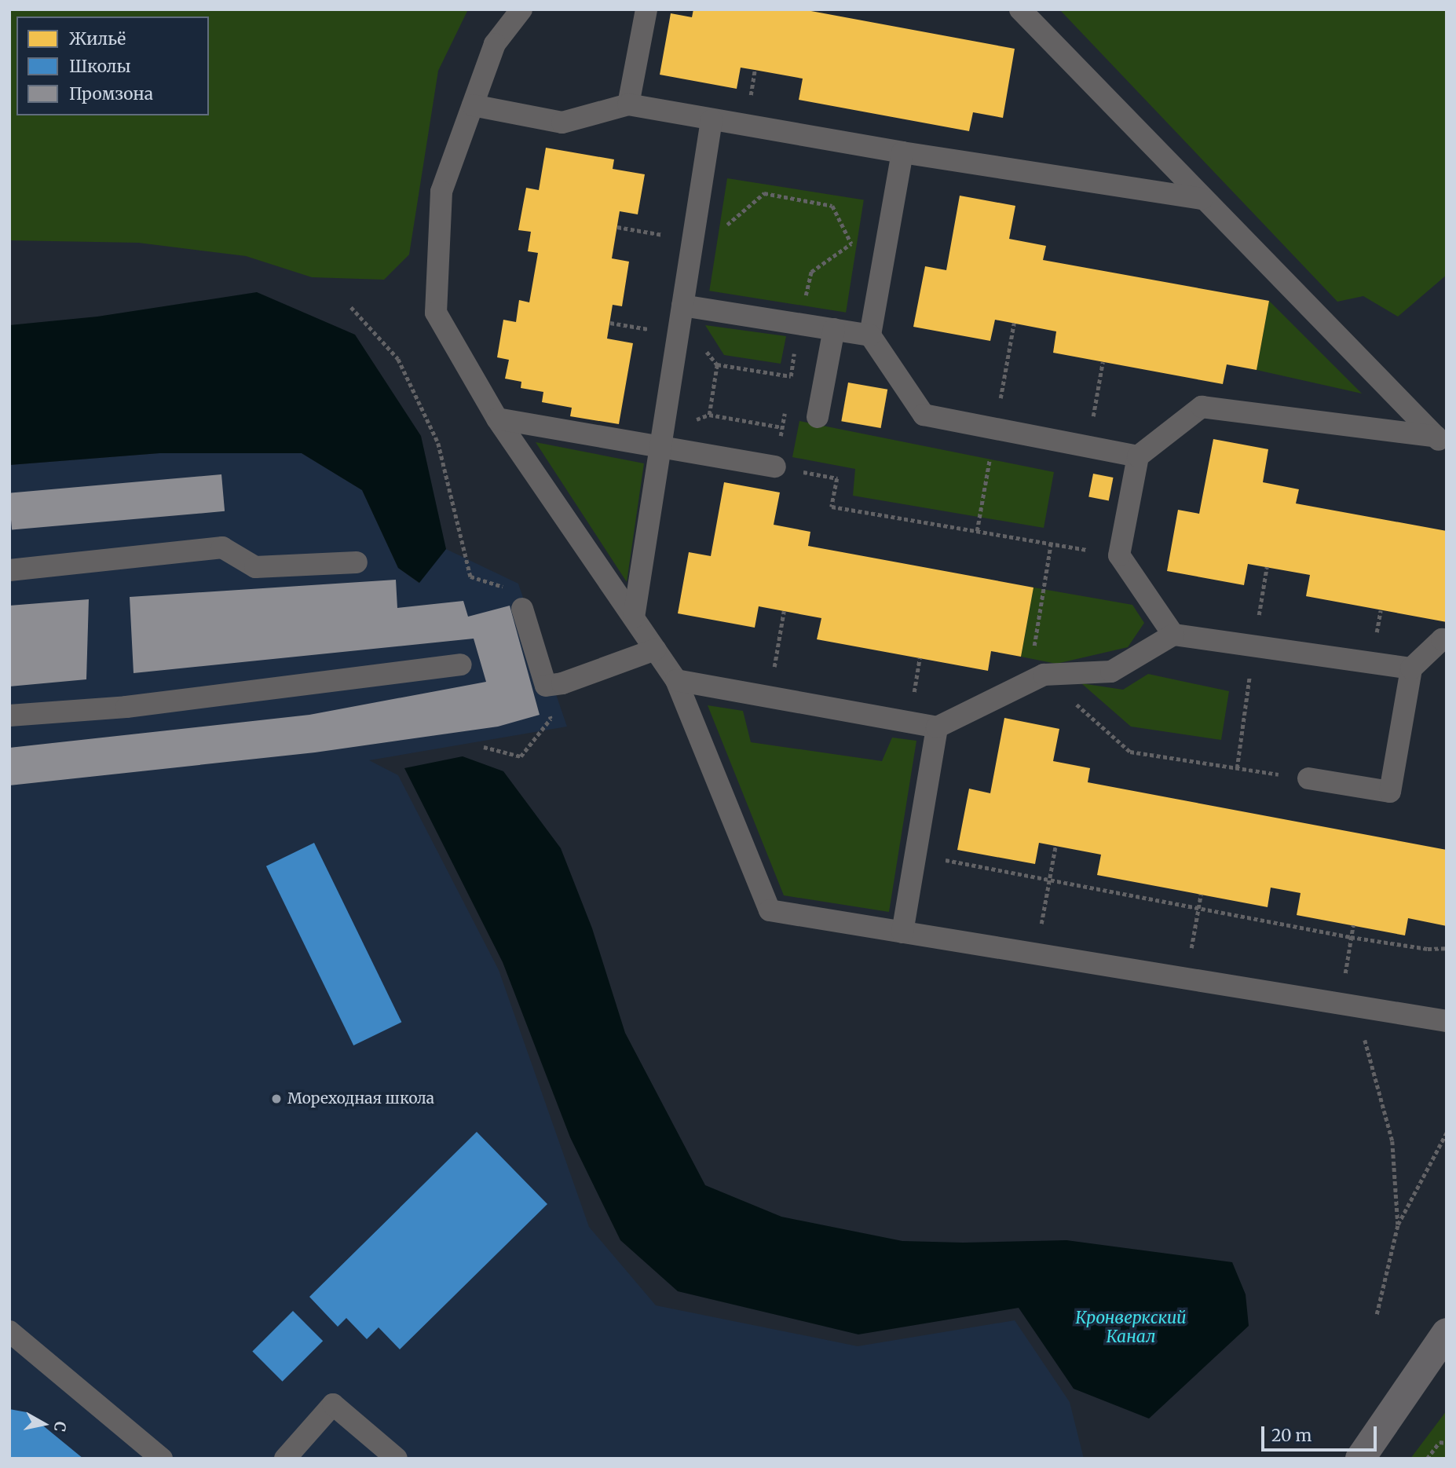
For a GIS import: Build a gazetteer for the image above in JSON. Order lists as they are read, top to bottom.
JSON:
{
  "water": ["Кронверкский Канал"],
  "places": ["Мореходная школа"],
  "legend": ["Жильё", "Школы", "Промзона"],
  "scale_bar": "20 m",
  "north": "right"
}
